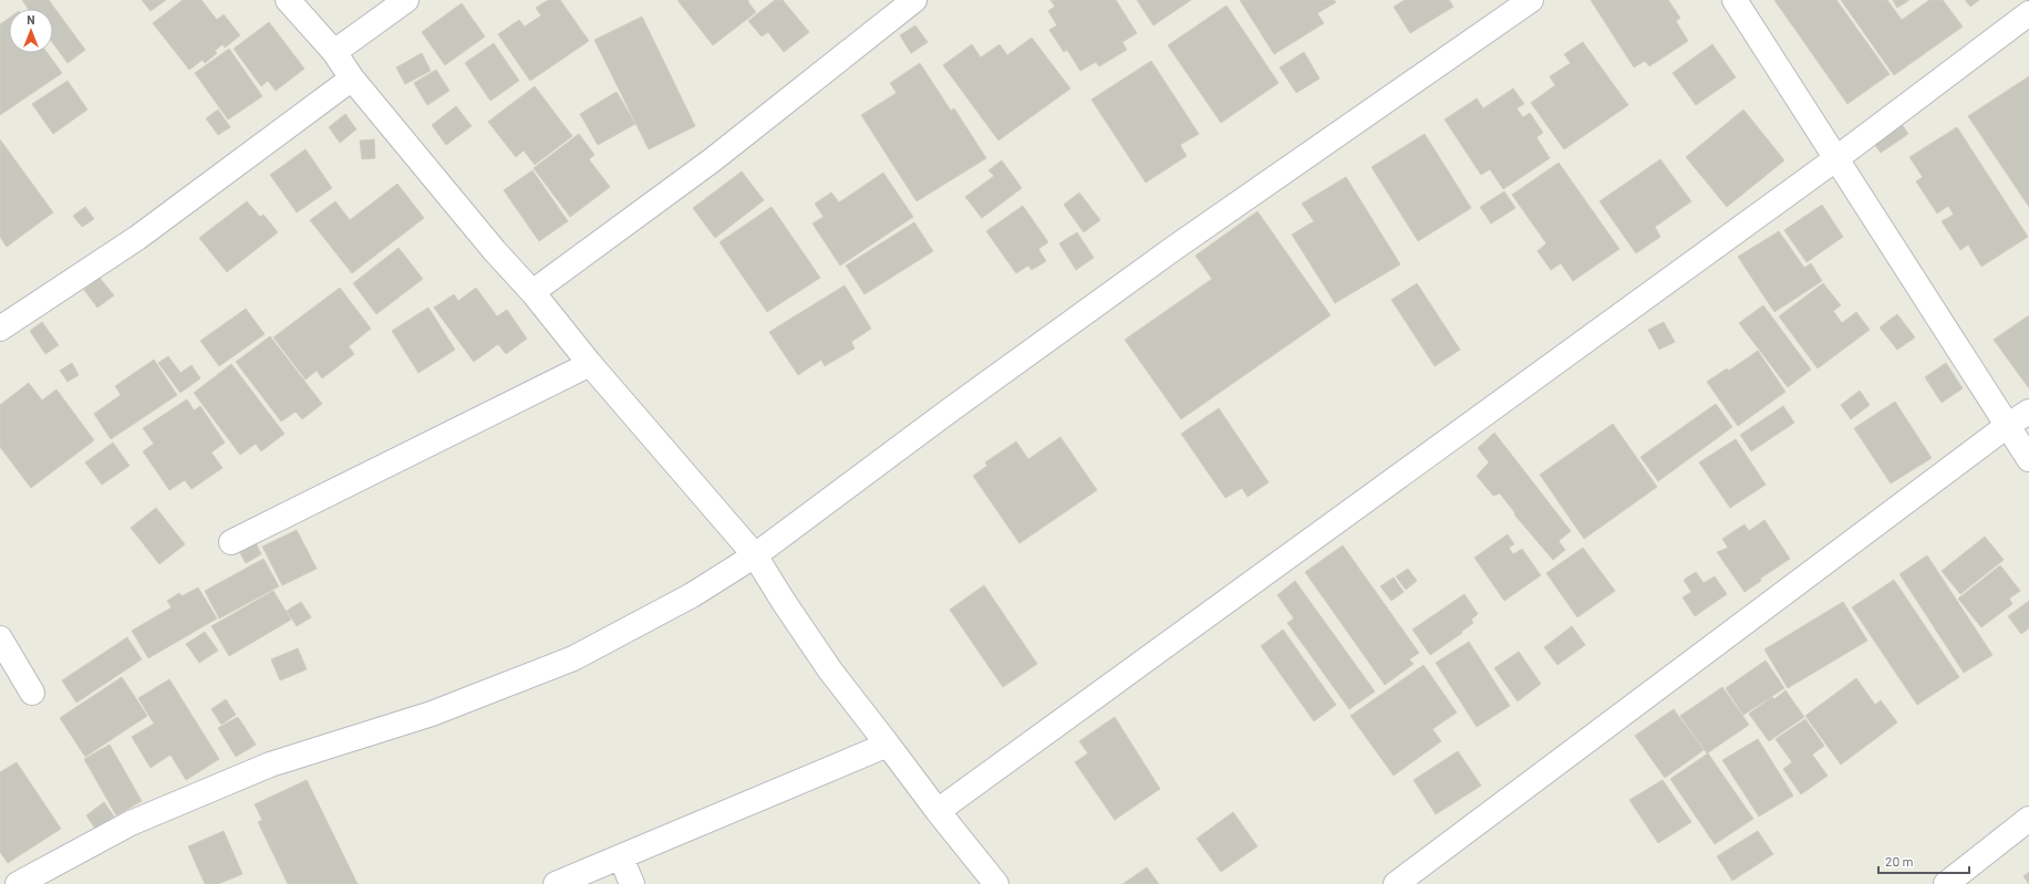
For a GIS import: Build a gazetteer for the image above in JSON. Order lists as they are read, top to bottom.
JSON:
{
  "scale_bar": "20 m",
  "north": "top"
}
